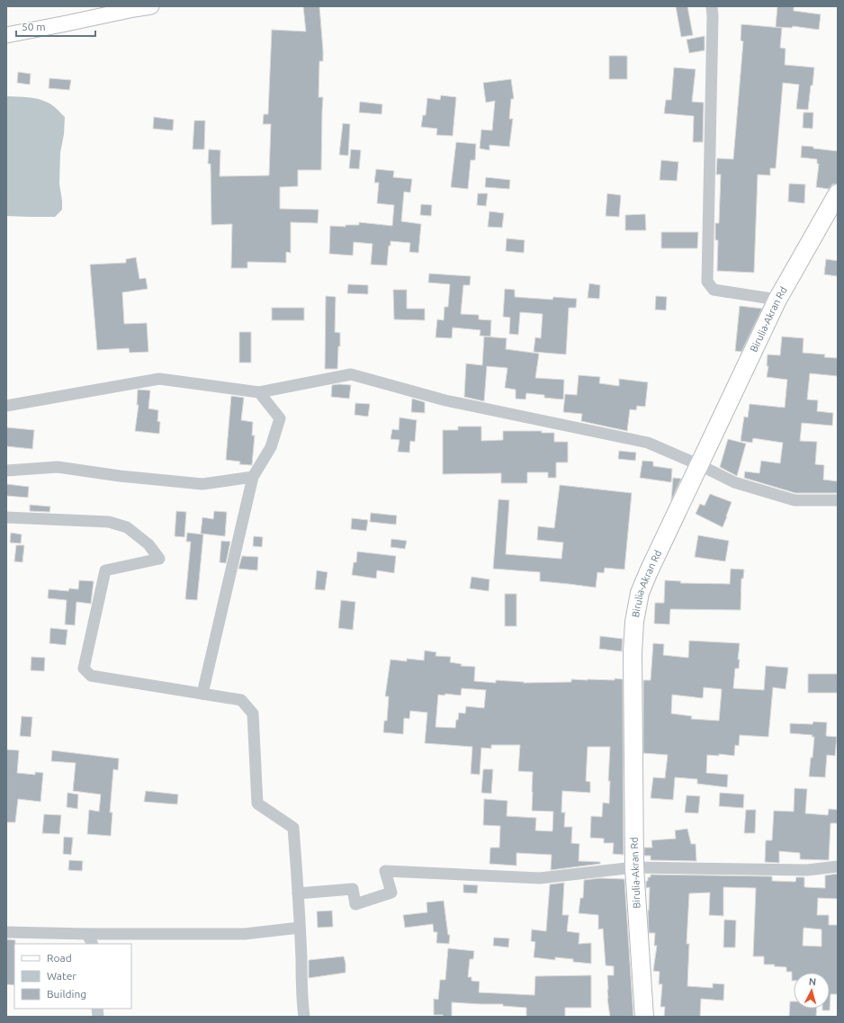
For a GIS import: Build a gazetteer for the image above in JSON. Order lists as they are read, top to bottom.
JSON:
{
  "streets": {
    "highway": ["Birulia-Akran Rd"]
  },
  "legend": ["Road", "Water", "Building"],
  "scale_bar": "50 m",
  "north": "top"
}
